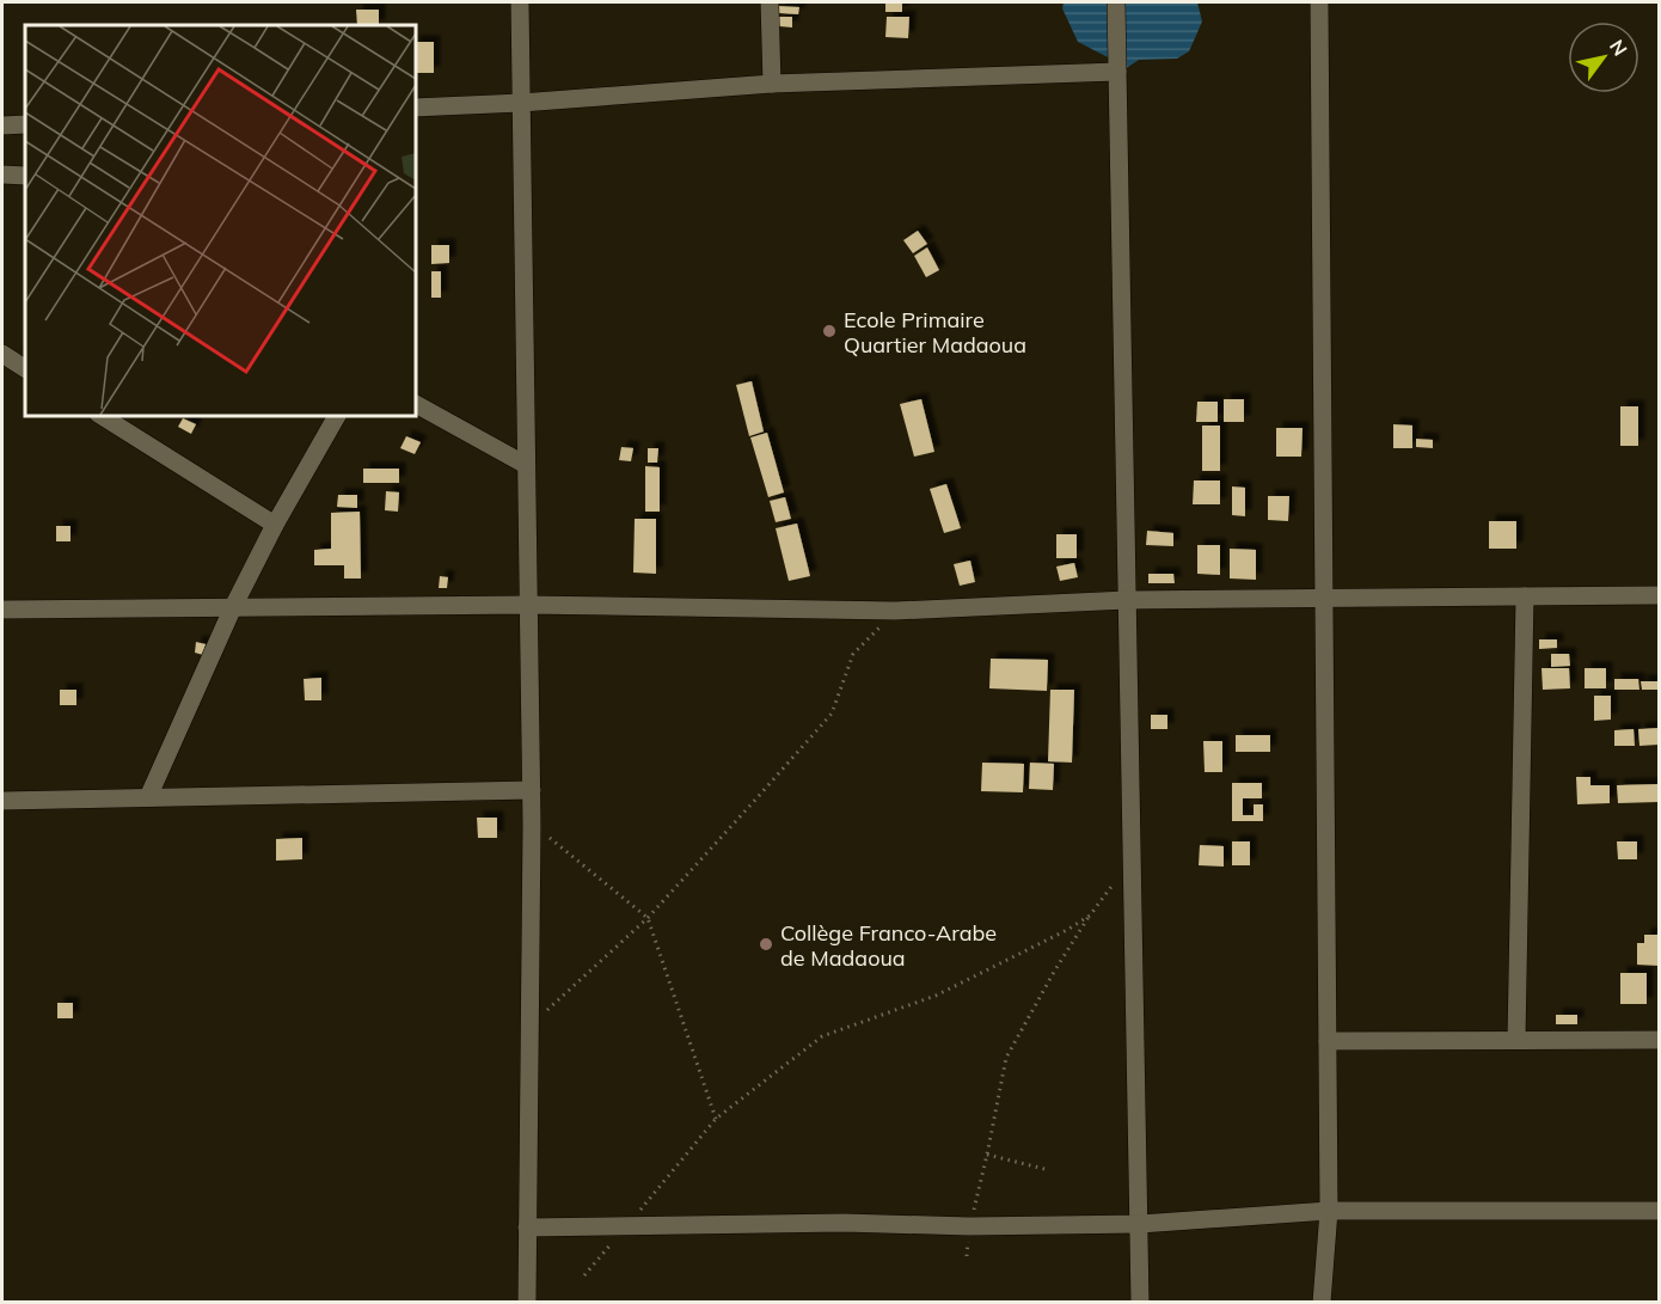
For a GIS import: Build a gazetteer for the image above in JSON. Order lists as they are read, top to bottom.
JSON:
{
  "places": ["Ecole Primaire Quartier Madaoua", "Collège Franco-Arabe de Madaoua"],
  "north": "top right"
}
